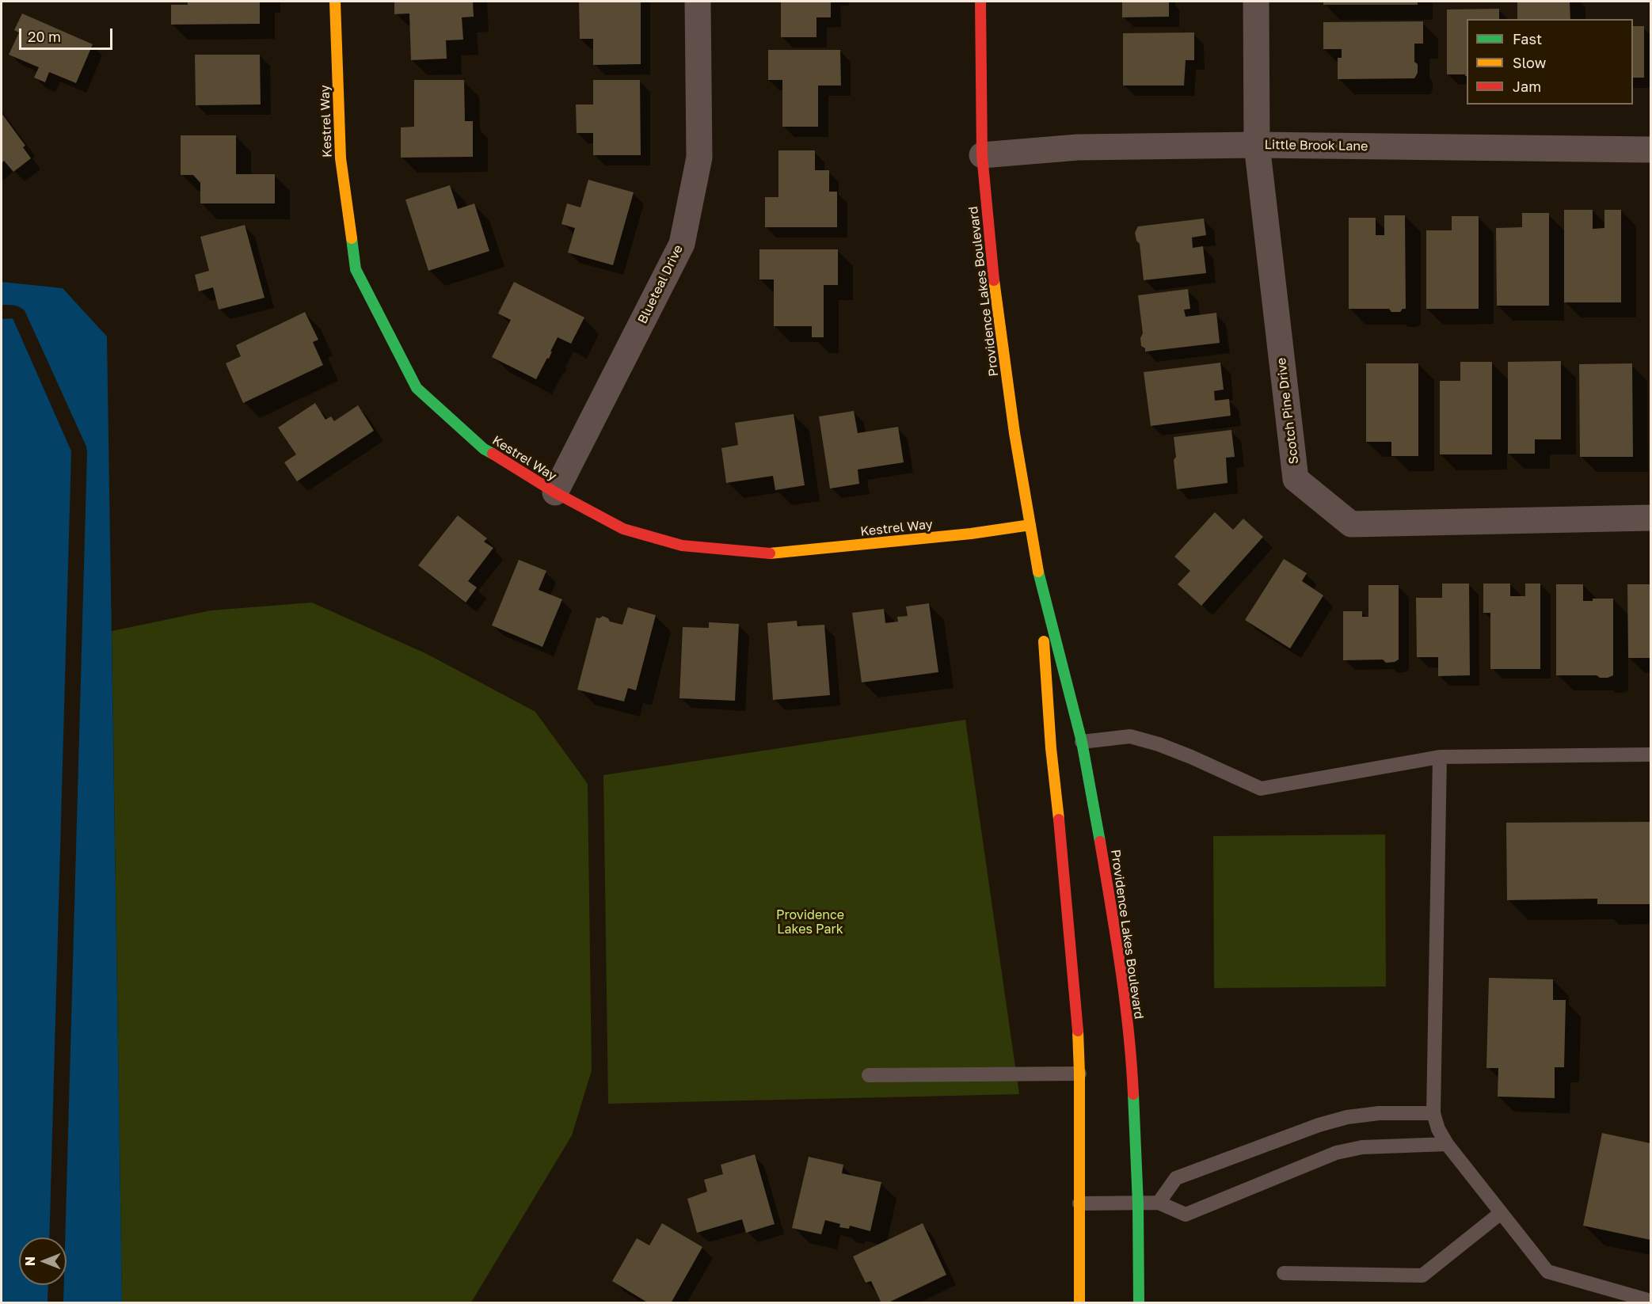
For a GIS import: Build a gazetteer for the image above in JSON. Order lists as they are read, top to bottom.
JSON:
{
  "streets": {
    "street": [
      "Kestrel Way",
      "Little Brook Lane",
      "Blueteal Drive",
      "Providence Lakes Boulevard",
      "Scotch Pine Drive"
    ]
  },
  "crossings": [
    ["Kestrel Way", "Blueteal Drive"],
    ["Kestrel Way", "Providence Lakes Boulevard"],
    ["Little Brook Lane", "Providence Lakes Boulevard"],
    ["Little Brook Lane", "Scotch Pine Drive"]
  ],
  "parks": ["Providence Lakes Park"],
  "legend": ["Fast", "Slow", "Jam"],
  "scale_bar": "20 m",
  "north": "left"
}
